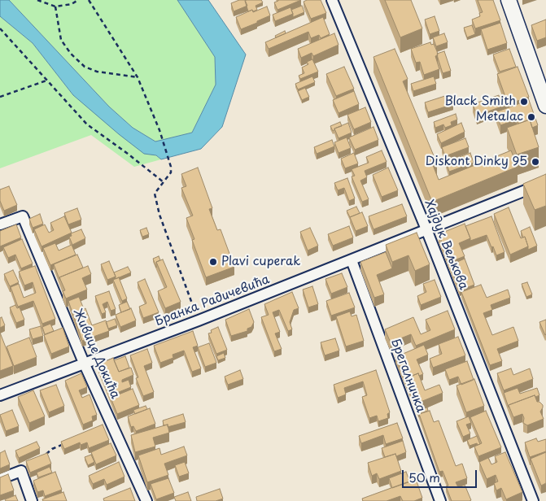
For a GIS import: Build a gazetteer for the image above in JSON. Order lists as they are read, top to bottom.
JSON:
{
  "streets": {
    "street": [
      "Хајдук Вељкова",
      "Бранка Радичевића",
      "Живице Докића",
      "Брегалничка"
    ]
  },
  "crossings": [
    ["Хајдук Вељкова", "Бранка Радичевића"],
    ["Бранка Радичевића", "Живице Докића"],
    ["Бранка Радичевића", "Брегалничка"]
  ],
  "places": [
    "Black Smith",
    "Metalac",
    "Diskont Dinky 95",
    "Plavi cuperak"
  ],
  "scale_bar": "50 m"
}
